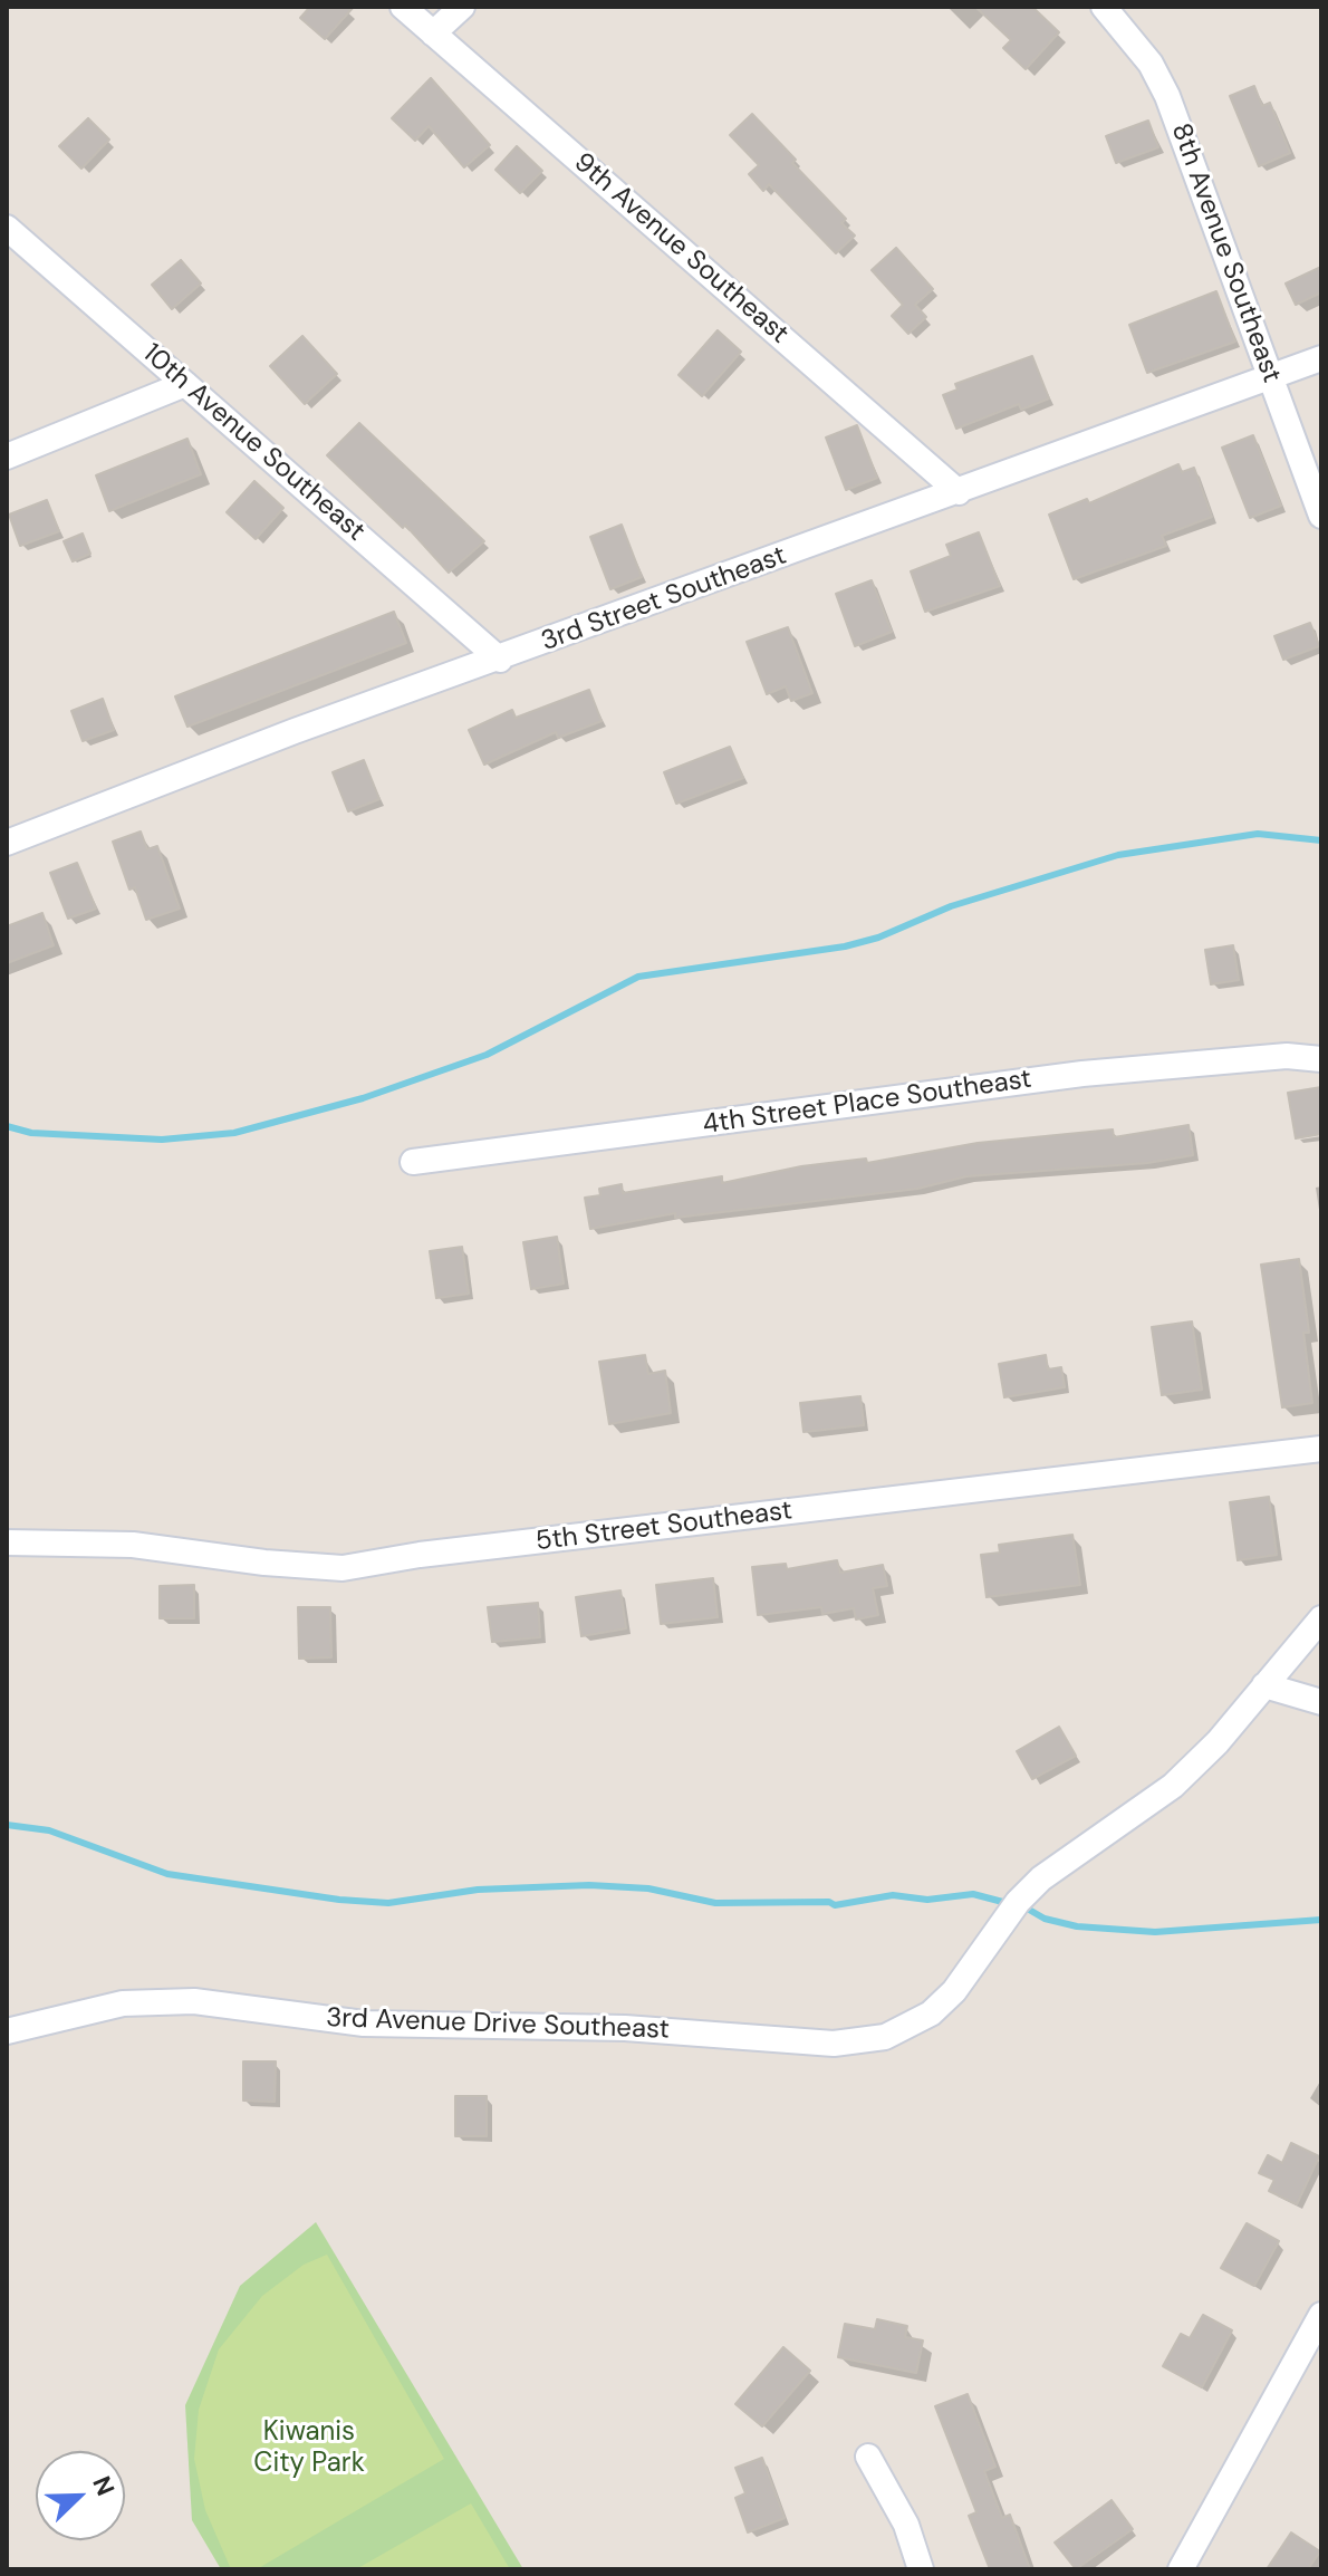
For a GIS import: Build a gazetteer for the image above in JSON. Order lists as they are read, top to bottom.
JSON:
{
  "streets": {
    "street": [
      "9th Avenue Southeast",
      "8th Avenue Southeast",
      "10th Avenue Southeast",
      "3rd Street Southeast",
      "4th Street Place Southeast",
      "5th Street Southeast",
      "3rd Avenue Drive Southeast"
    ]
  },
  "crossings": [
    ["9th Avenue Southeast", "3rd Street Southeast"],
    ["8th Avenue Southeast", "3rd Street Southeast"],
    ["10th Avenue Southeast", "3rd Street Southeast"]
  ],
  "parks": ["Kiwanis City Park"],
  "north": "top right"
}
